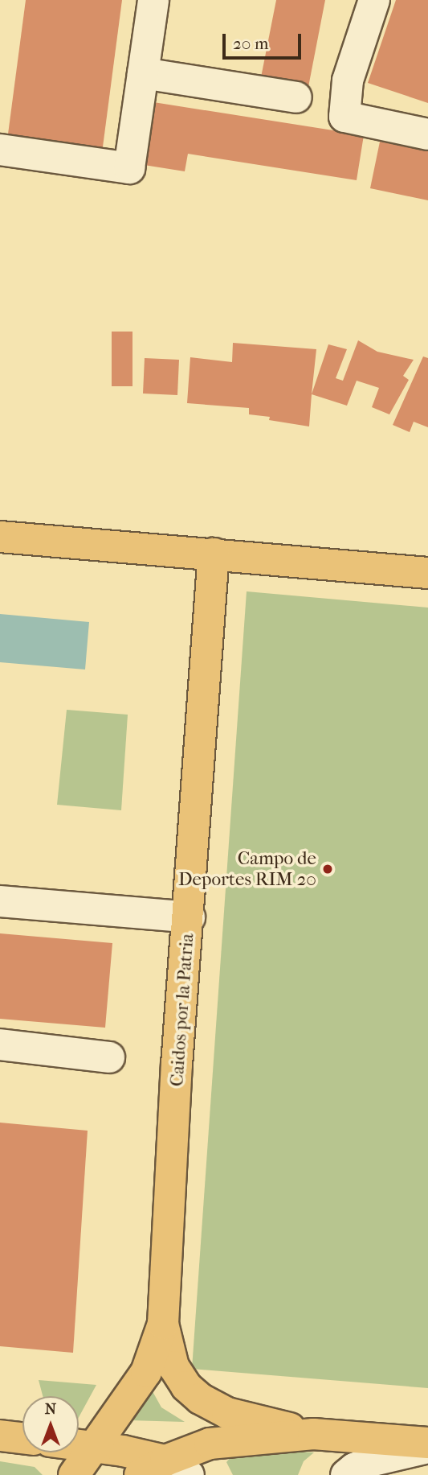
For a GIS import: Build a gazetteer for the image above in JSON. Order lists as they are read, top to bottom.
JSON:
{
  "streets": {
    "main road": ["Caidos por la Patria"]
  },
  "places": ["Campo de Deportes RIM 20"],
  "scale_bar": "20 m",
  "north": "top"
}
